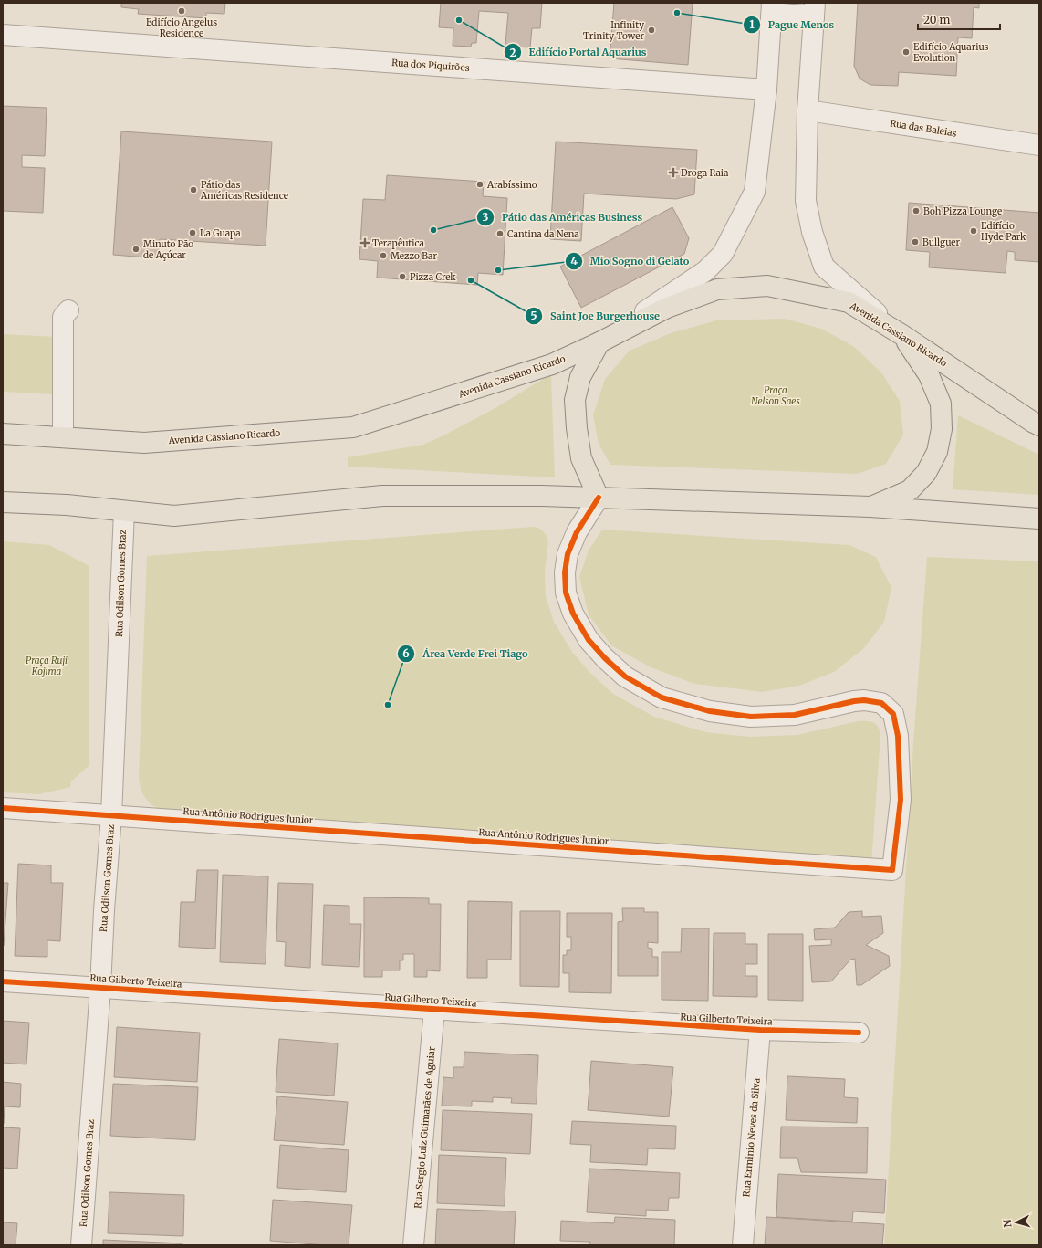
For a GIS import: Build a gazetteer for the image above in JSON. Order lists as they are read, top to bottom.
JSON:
{
  "streets": {
    "main road": ["Avenida Cassiano Ricardo"],
    "street": [
      "Rua dos Piquirões",
      "Rua das Baleias",
      "Rua Odilson Gomes Braz",
      "Rua Antônio Rodrigues Junior",
      "Rua Gilberto Teixeira",
      "Rua Sergio Luiz Guimarães de Aguiar",
      "Rua Erminio Neves da Silva"
    ]
  },
  "crossings": [
    ["Rua Odilson Gomes Braz", "Rua Antônio Rodrigues Junior"],
    ["Rua Odilson Gomes Braz", "Rua Gilberto Teixeira"],
    ["Rua Gilberto Teixeira", "Rua Sergio Luiz Guimarães de Aguiar"],
    ["Rua Gilberto Teixeira", "Rua Erminio Neves da Silva"]
  ],
  "parks": ["Praça Nelson Saes", "Praça Ruji Kojima"],
  "places": {
    "other": [
      "Edifício Angelus Residence",
      "Pague Menos",
      "Edifício Portal Aquarius",
      "Infinity Trinity Tower",
      "Edifício Aquarius Evolution",
      "Arabíssimo",
      "Pátio das Américas Residence",
      "Boh Pizza Lounge",
      "Pátio das Américas Business",
      "Edifício Hyde Park",
      "La Guapa",
      "Cantina da Nena",
      "Bullguer",
      "Minuto Pão de Açúcar",
      "Mezzo Bar",
      "Mio Sogno di Gelato",
      "Pizza Crek",
      "Saint Joe Burgerhouse",
      "Área Verde Frei Tiago"
    ],
    "health": ["Droga Raia", "Terapêutica"]
  },
  "scale_bar": "20 m",
  "north": "left"
}
